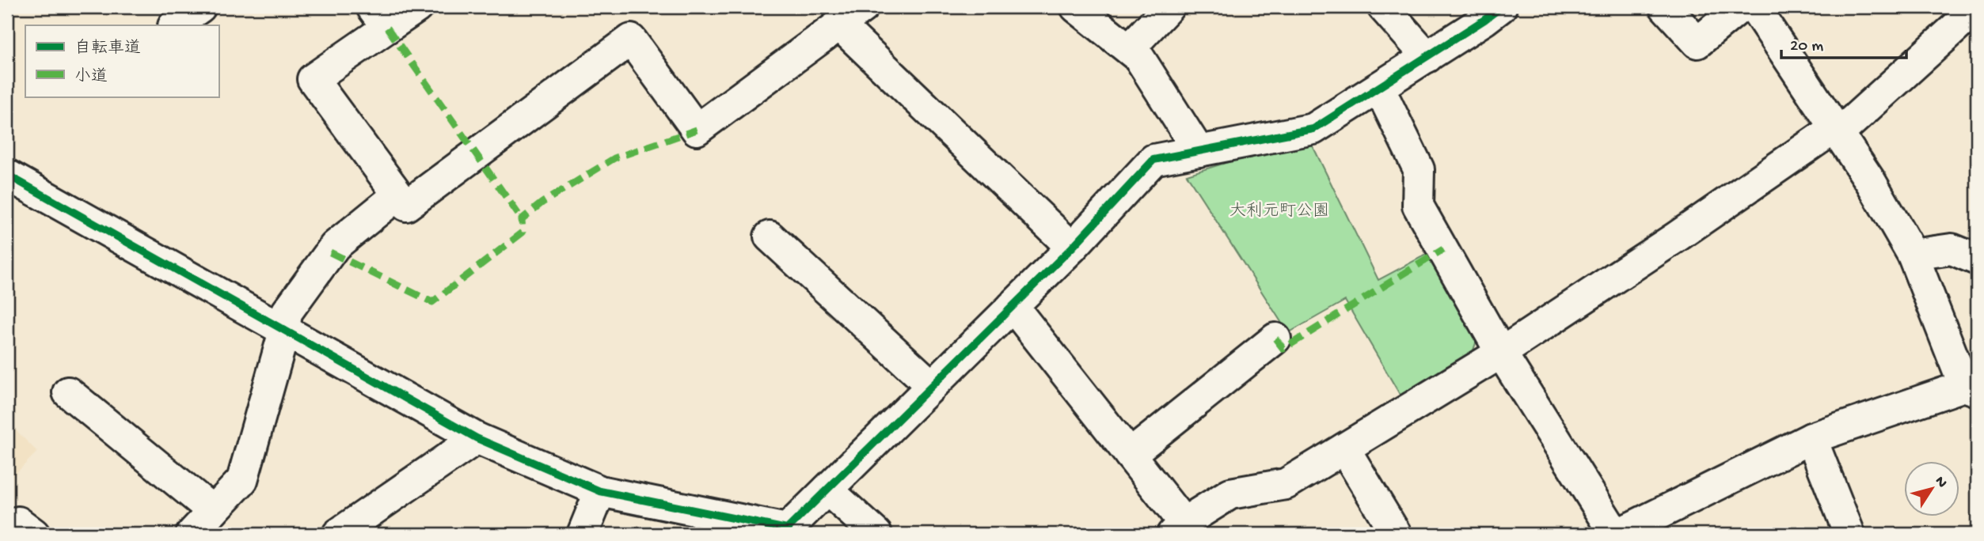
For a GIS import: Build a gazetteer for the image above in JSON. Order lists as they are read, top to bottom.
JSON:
{
  "parks": ["大利元町公園"],
  "legend": ["自転車道", "小道"],
  "scale_bar": "20 m",
  "north": "top right"
}
